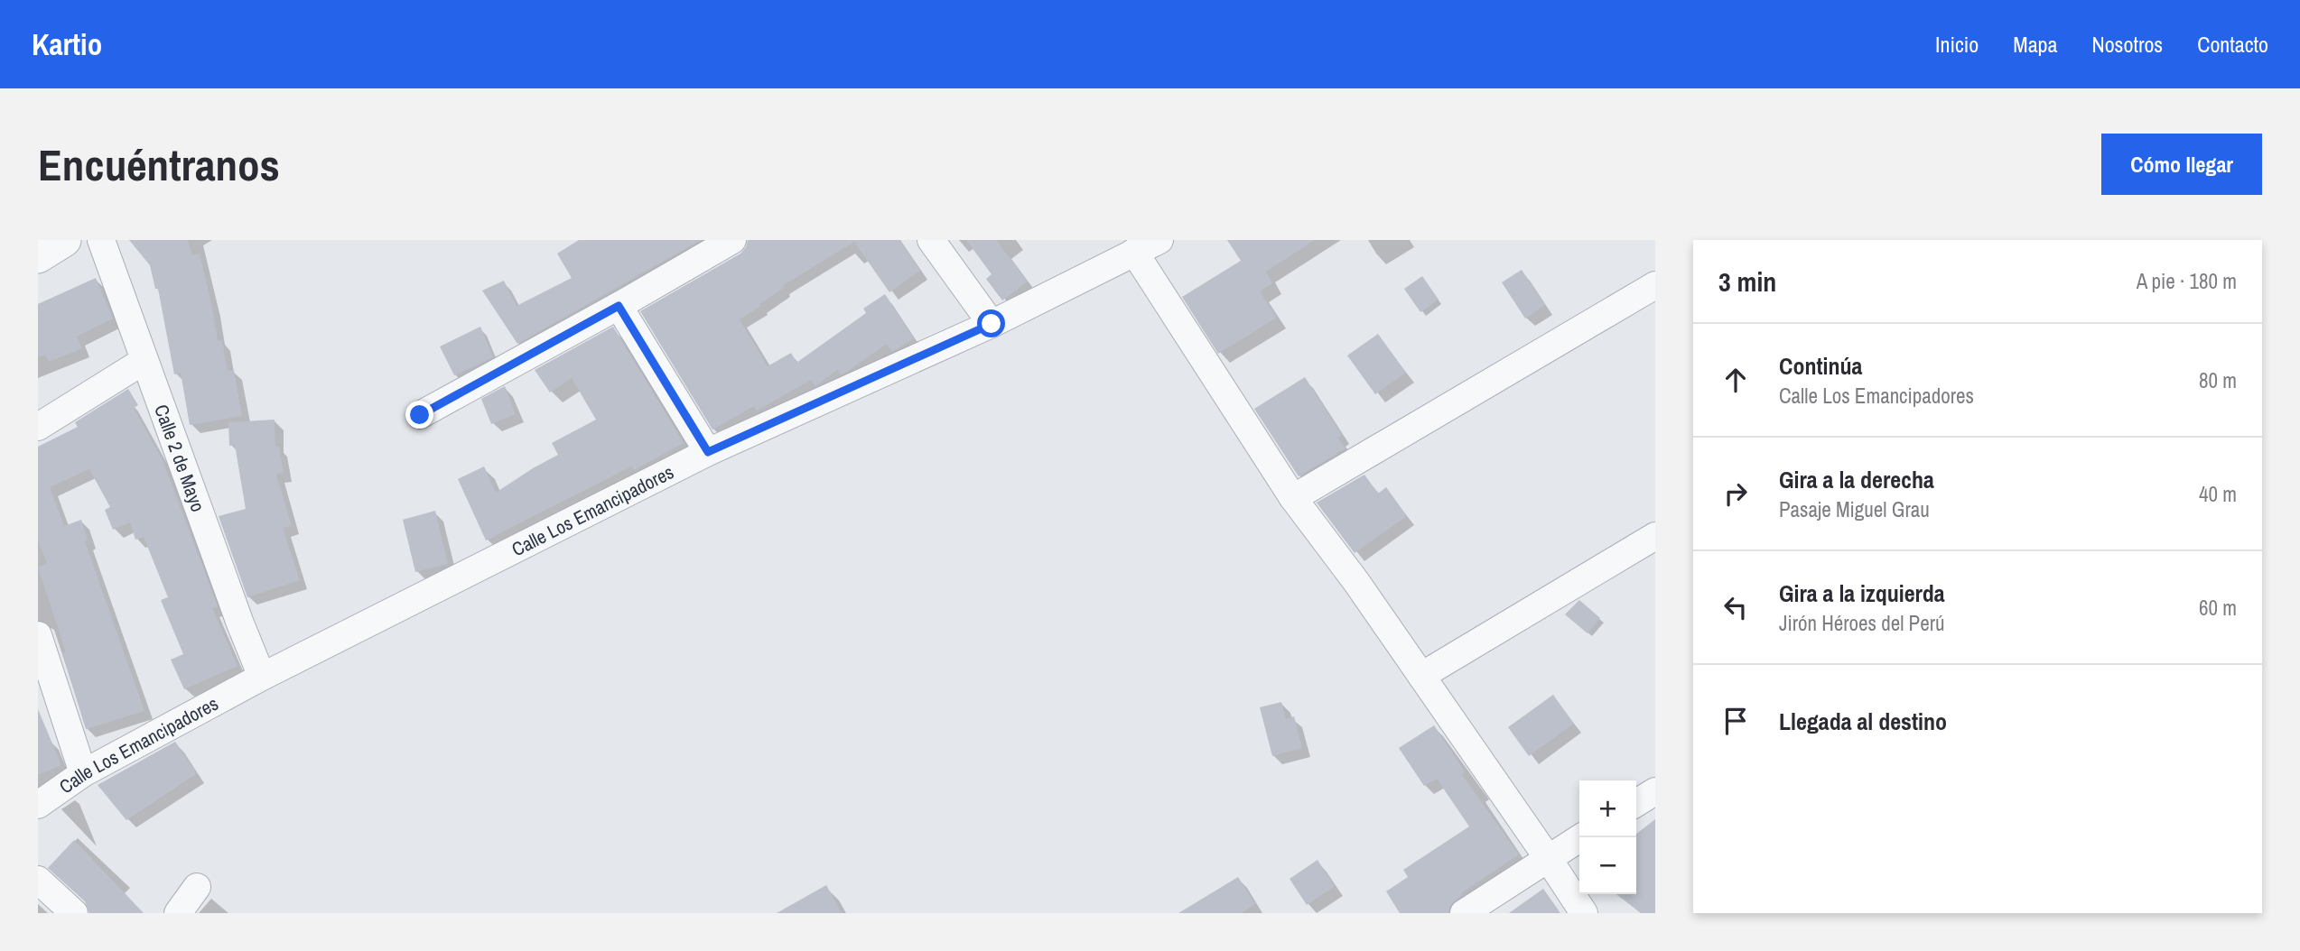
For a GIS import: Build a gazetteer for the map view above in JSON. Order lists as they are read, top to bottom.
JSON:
{
  "streets": {
    "street": ["Calle 2 de Mayo", "Calle Los Emancipadores"]
  },
  "crossings": [
    ["Calle 2 de Mayo", "Calle Los Emancipadores"]
  ],
  "page": {
    "header": "Kartio",
    "nav": [
      "Inicio",
      "Mapa",
      "Nosotros",
      "Contacto"
    ],
    "buttons": "Cómo llegar",
    "title": "Encuéntranos",
    "heading": ["3 min", "A pie · 180 m"],
    "list": [
      ["Continúa", "Calle Los Emancipadores", "80 m"],
      ["Gira a la derecha", "Pasaje Miguel Grau", "40 m"],
      ["Gira a la izquierda", "Jirón Héroes del Perú", "60 m"],
      "Llegada al destino"
    ],
    "map_buttons": ["+", "−"]
  }
}
